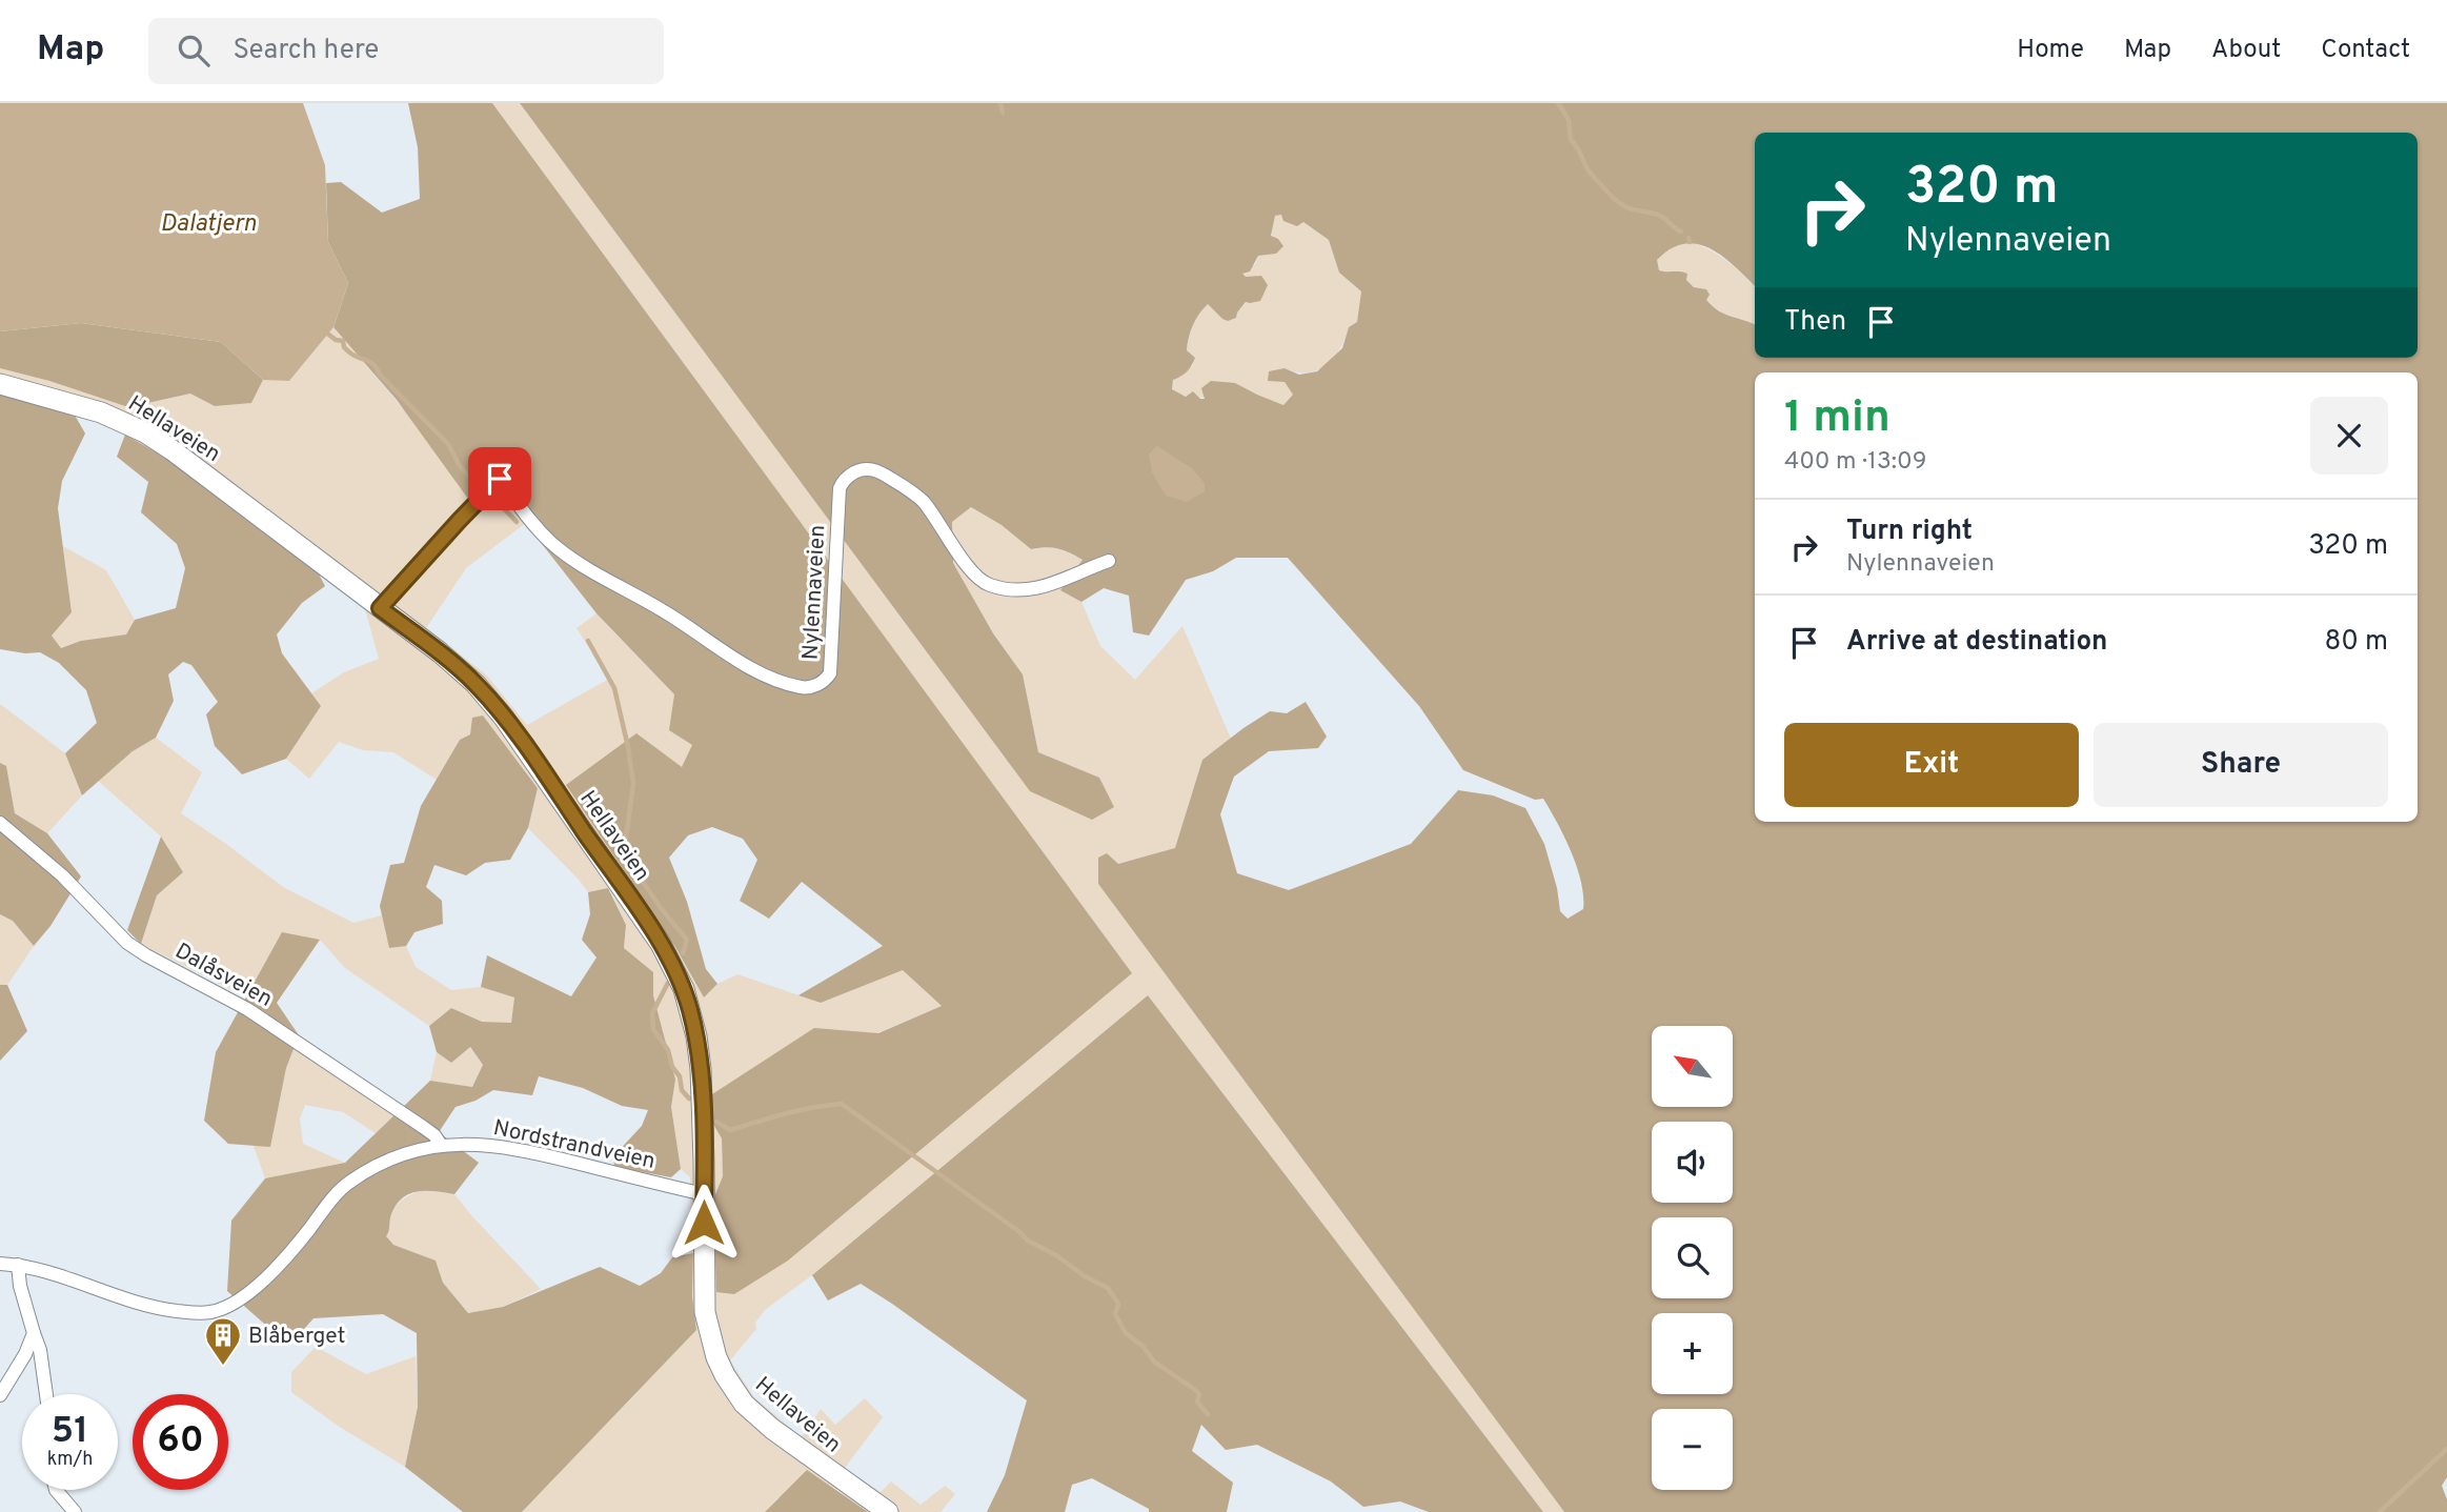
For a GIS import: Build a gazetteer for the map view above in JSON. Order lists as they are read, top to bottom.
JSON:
{
  "streets": {
    "main road": ["Hellaveien"],
    "street": ["Nylennaveien", "Dalåsveien", "Nordstrandveien"]
  },
  "crossings": [
    ["Hellaveien", "Nylennaveien"],
    ["Hellaveien", "Nordstrandveien"],
    ["Dalåsveien", "Nordstrandveien"]
  ],
  "water": ["Dalatjern"],
  "places": {
    "building": ["Blåberget"]
  },
  "north": "top left",
  "page": {
    "header": "Map",
    "search": "Search here",
    "nav": [
      "Home",
      "Map",
      "About",
      "Contact"
    ],
    "turn": ["320 m", "Nylennaveien"],
    "then": "Then",
    "heading": ["1 min", "400 m · 13:09"],
    "list": [
      {
        "name": "Turn right",
        "note": "Nylennaveien",
        "value": "320 m"
      },
      {
        "name": "Arrive at destination",
        "value": "80 m"
      }
    ],
    "buttons": ["Exit", "Share"],
    "map_buttons": ["+", "−"],
    "speed": "51 km/h",
    "limit": "60"
  }
}
